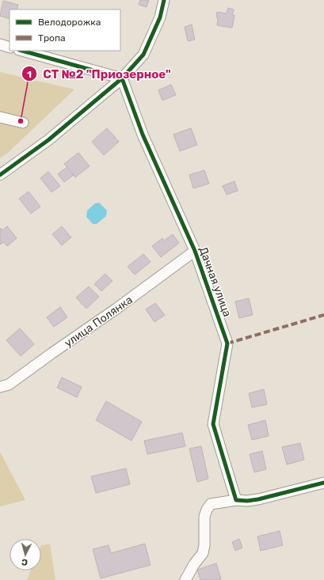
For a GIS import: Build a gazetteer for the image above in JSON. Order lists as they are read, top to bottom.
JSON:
{
  "streets": {
    "street": ["Дачная улица", "улица Полянка"]
  },
  "crossings": [
    ["Дачная улица", "улица Полянка"]
  ],
  "places": ["СТ №2 \"Приозерное\""],
  "legend": ["Велодорожка", "Тропа"],
  "north": "bottom"
}
